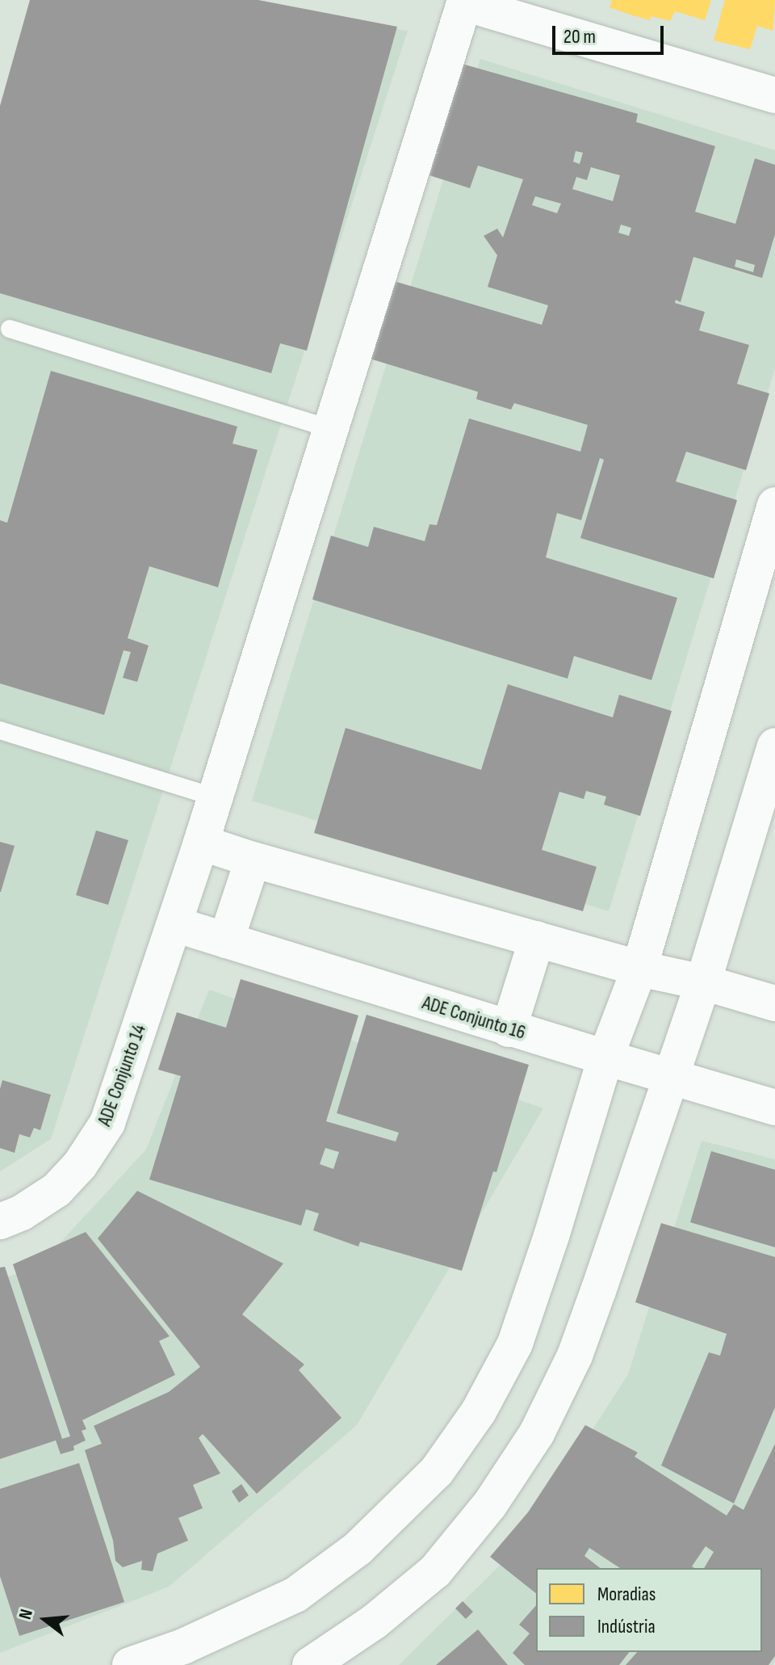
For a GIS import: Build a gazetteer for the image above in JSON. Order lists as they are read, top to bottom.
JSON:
{
  "streets": {
    "street": ["ADE Conjunto 16", "ADE Conjunto 14"]
  },
  "crossings": [
    ["ADE Conjunto 16", "ADE Conjunto 14"]
  ],
  "legend": ["Moradias", "Indústria"],
  "scale_bar": "20 m",
  "north": "left"
}
